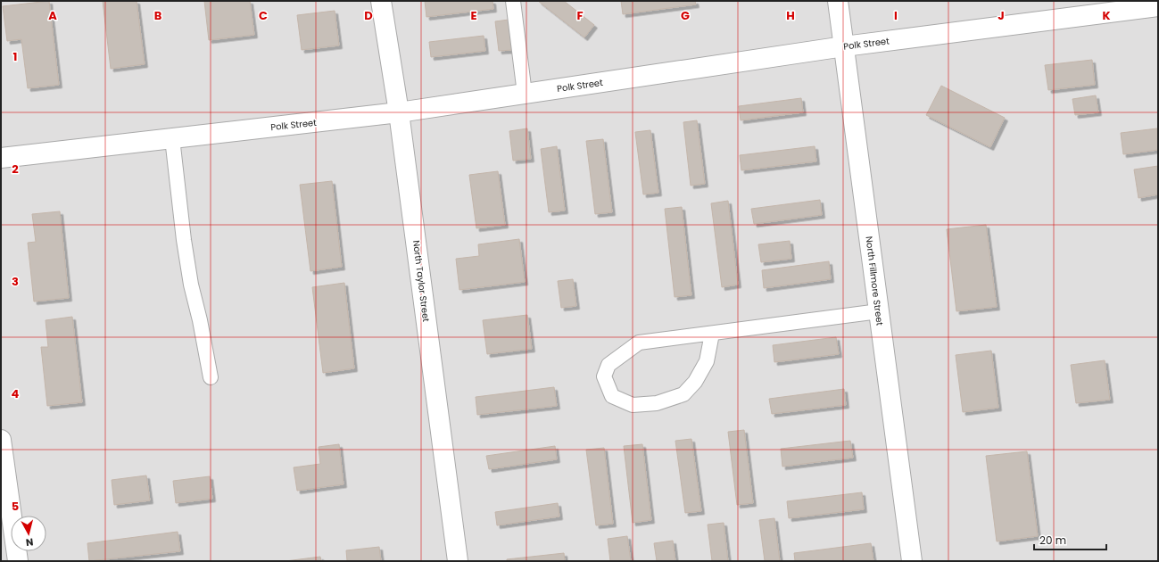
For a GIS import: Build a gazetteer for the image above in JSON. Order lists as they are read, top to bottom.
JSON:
{
  "streets": {
    "street": ["Polk Street", "North Taylor Street", "North Fillmore Street"]
  },
  "crossings": [
    ["Polk Street", "North Taylor Street"],
    ["Polk Street", "North Fillmore Street"]
  ],
  "scale_bar": "20 m",
  "north": "bottom",
  "grid": {
    "columns": [
      "A",
      "B",
      "C",
      "D",
      "E",
      "F",
      "G",
      "H",
      "I",
      "J",
      "K"
    ],
    "rows": [
      "1",
      "2",
      "3",
      "4",
      "5"
    ]
  }
}
